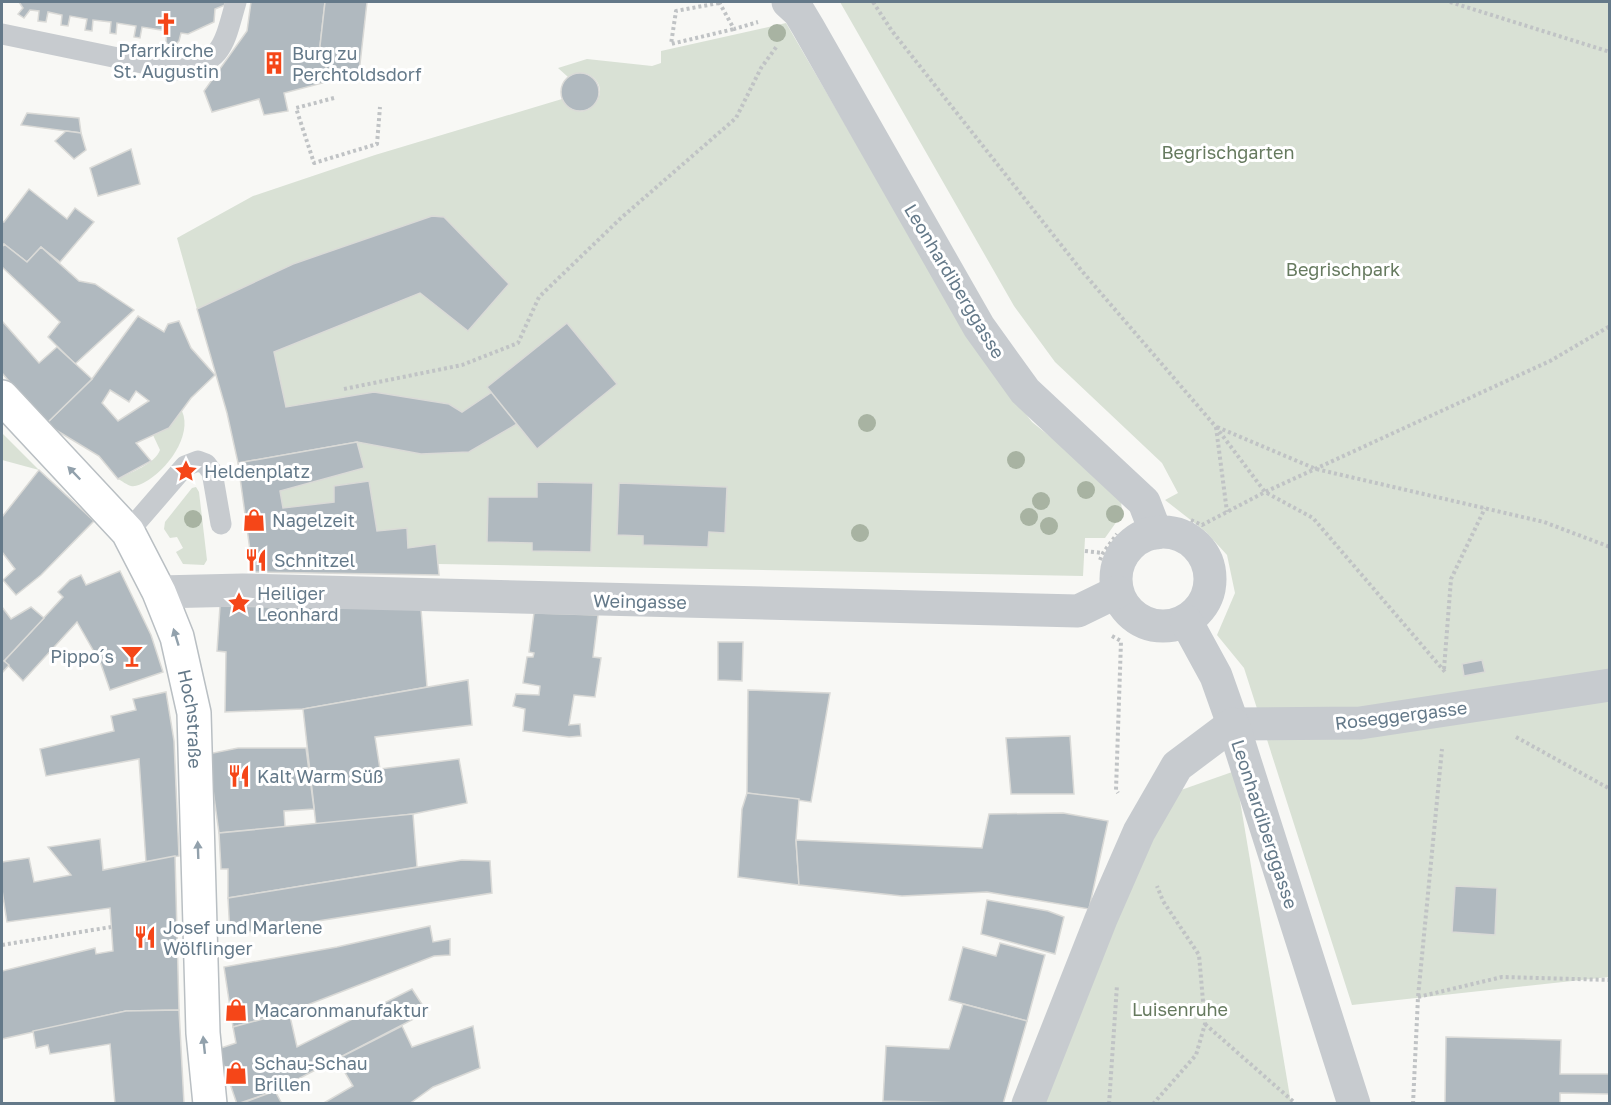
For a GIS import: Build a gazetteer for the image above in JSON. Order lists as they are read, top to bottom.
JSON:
{
  "streets": {
    "main road": ["Hochstraße"],
    "street": ["Leonhardiberggasse", "Weingasse", "Roseggergasse"]
  },
  "crossings": [
    ["Leonhardiberggasse", "Weingasse"],
    ["Leonhardiberggasse", "Roseggergasse"],
    ["Weingasse", "Hochstraße"]
  ],
  "one_way": ["Hochstraße"],
  "parks": ["Begrischgarten", "Begrischpark", "Luisenruhe"],
  "places": {
    "church": ["Pfarrkirche St. Augustin"],
    "building": ["Burg zu Perchtoldsdorf"],
    "place": ["Heldenplatz", "Heiliger Leonhard"],
    "shop": ["Nagelzeit", "Macaronmanufaktur", "Schau-Schau Brillen"],
    "restaurant": ["Schnitzel", "Kalt Warm Süß", "Josef und Marlene Wölflinger"],
    "bar": ["Pippo´s"]
  }
}
